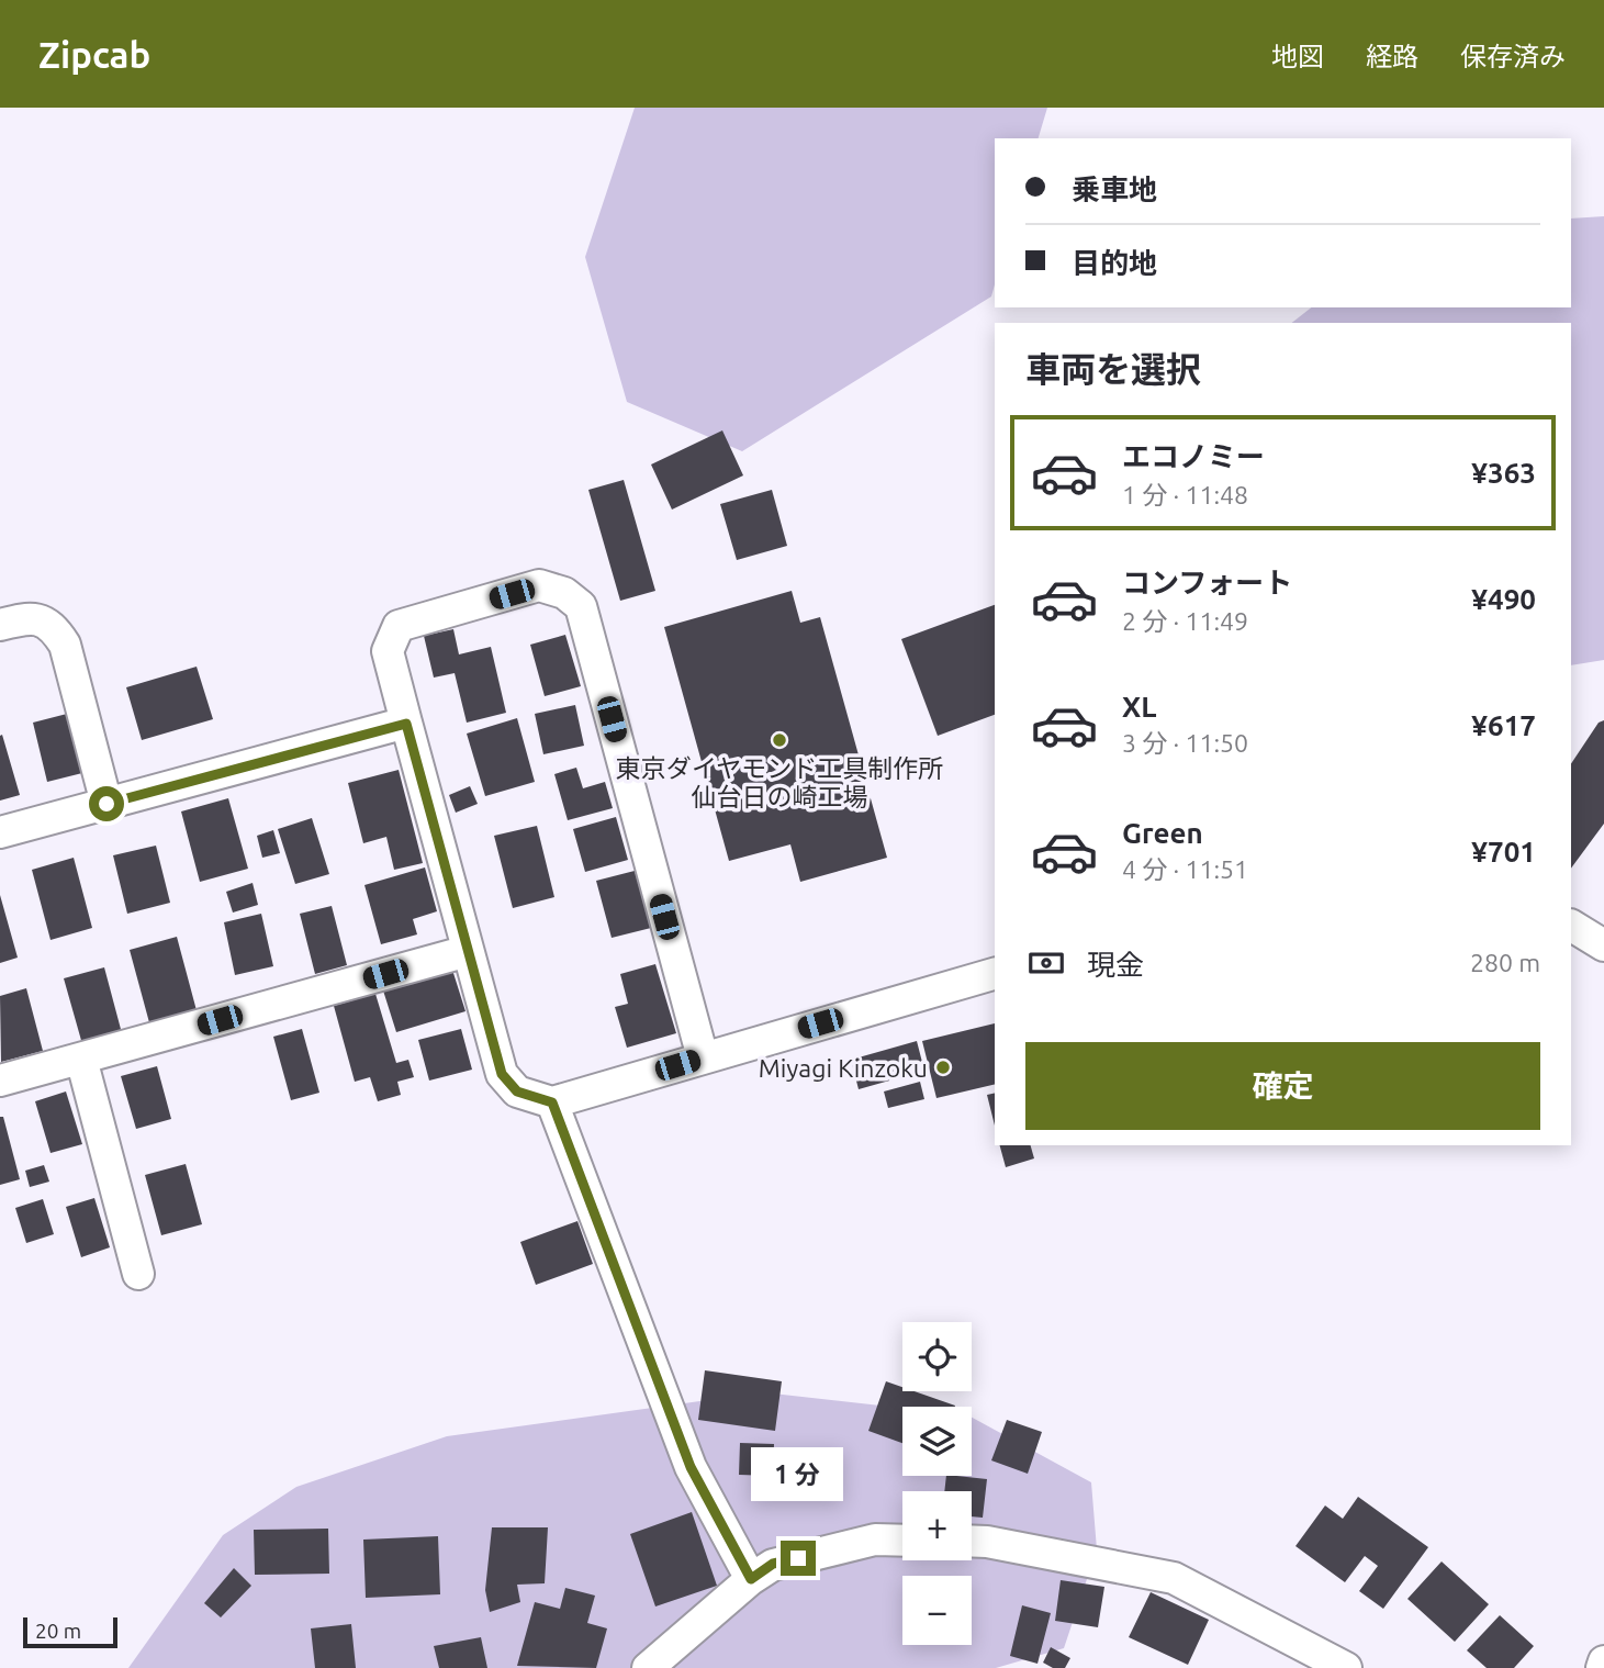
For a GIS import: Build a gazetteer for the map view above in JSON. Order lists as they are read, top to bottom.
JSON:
{
  "places": ["東京ダイヤモンド工具制作所 仙台日の崎工場", "Miyagi Kinzoku"],
  "scale_bar": "20 m",
  "page": {
    "header": "Zipcab",
    "nav": ["地図", "経路", "保存済み"],
    "banner": ["乗車地", "目的地"],
    "heading": "車両を選択",
    "list": [
      {
        "name": "エコノミー",
        "note": "1 分 · 11:48",
        "value": "¥363"
      },
      {
        "name": "コンフォート",
        "note": "2 分 · 11:49",
        "value": "¥490"
      },
      {
        "name": "XL",
        "note": "3 分 · 11:50",
        "value": "¥617"
      },
      {
        "name": "Green",
        "note": "4 分 · 11:51",
        "value": "¥701"
      }
    ],
    "pay": ["現金", "280 m"],
    "buttons": "確定",
    "map_buttons": ["+", "−"],
    "bubble": "1 分",
    "scale": "20 m"
  }
}
